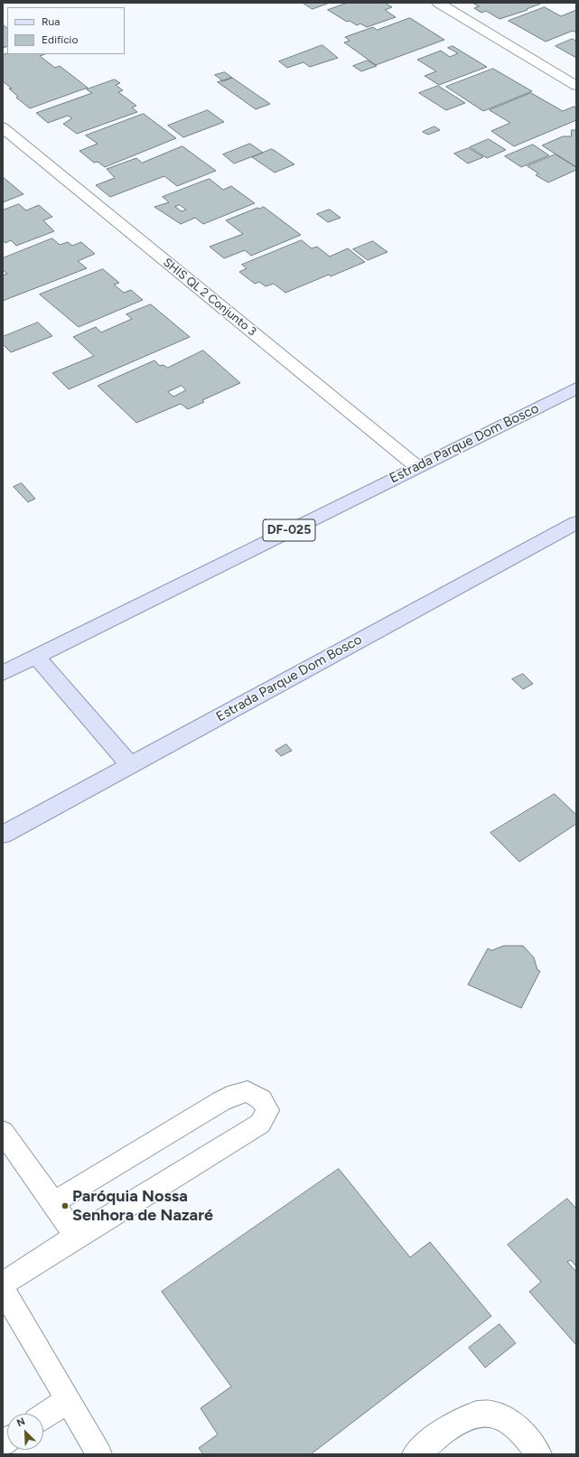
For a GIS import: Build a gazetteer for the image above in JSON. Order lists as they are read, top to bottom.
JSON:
{
  "streets": {
    "main road": ["Estrada Parque Dom Bosco", "DF-025"],
    "street": ["SHIS QL 2 Conjunto 3"]
  },
  "crossings": [
    ["SHIS QL 2 Conjunto 3", "Estrada Parque Dom Bosco"]
  ],
  "places": ["Paróquia Nossa Senhora de Nazaré"],
  "legend": ["Rua", "Edifício"],
  "north": "top left"
}
